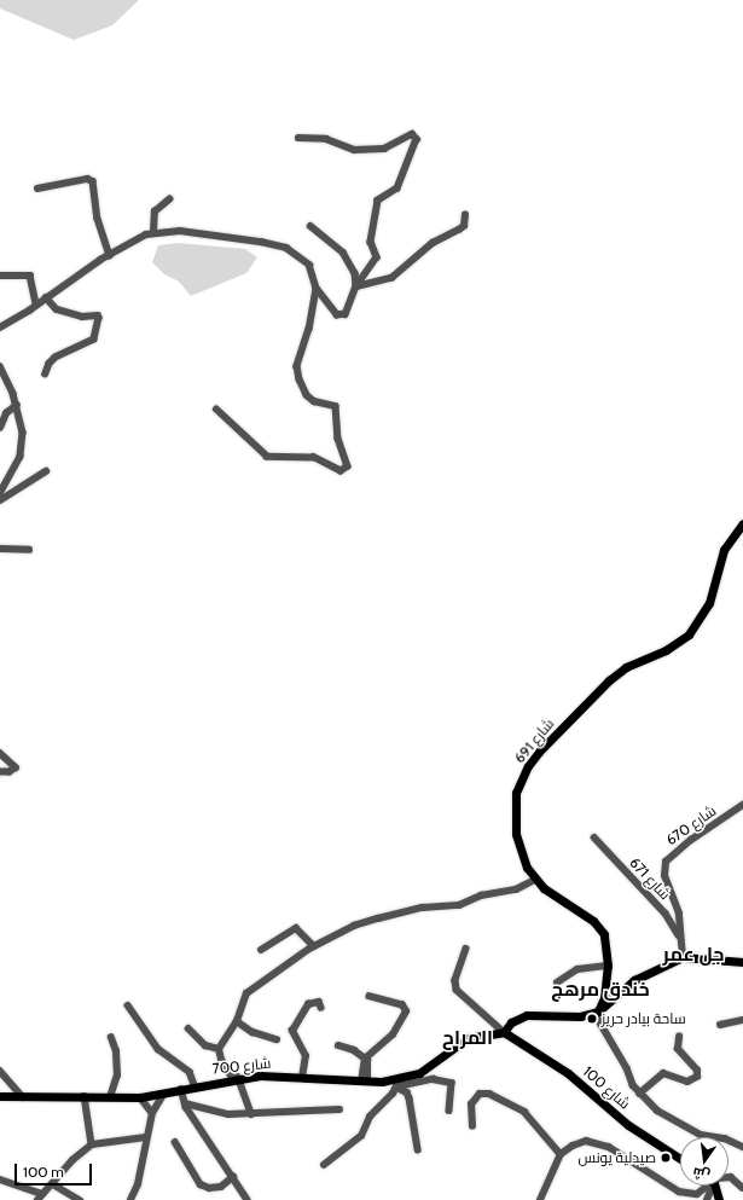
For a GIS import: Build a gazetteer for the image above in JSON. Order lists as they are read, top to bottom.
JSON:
{
  "streets": {
    "main road": ["شارع 691", "شارع 700", "شارع 100"],
    "street": ["شارع 670", "شارع 671"]
  },
  "crossings": [
    ["شارع 670", "شارع 671"],
    ["شارع 700", "شارع 100"]
  ],
  "districts": ["جل عمر", "خندق مرهج", "المراح"],
  "places": ["ساحة بيادر حريز", "صيدلية يونس"],
  "scale_bar": "100 m",
  "north": "bottom"
}
